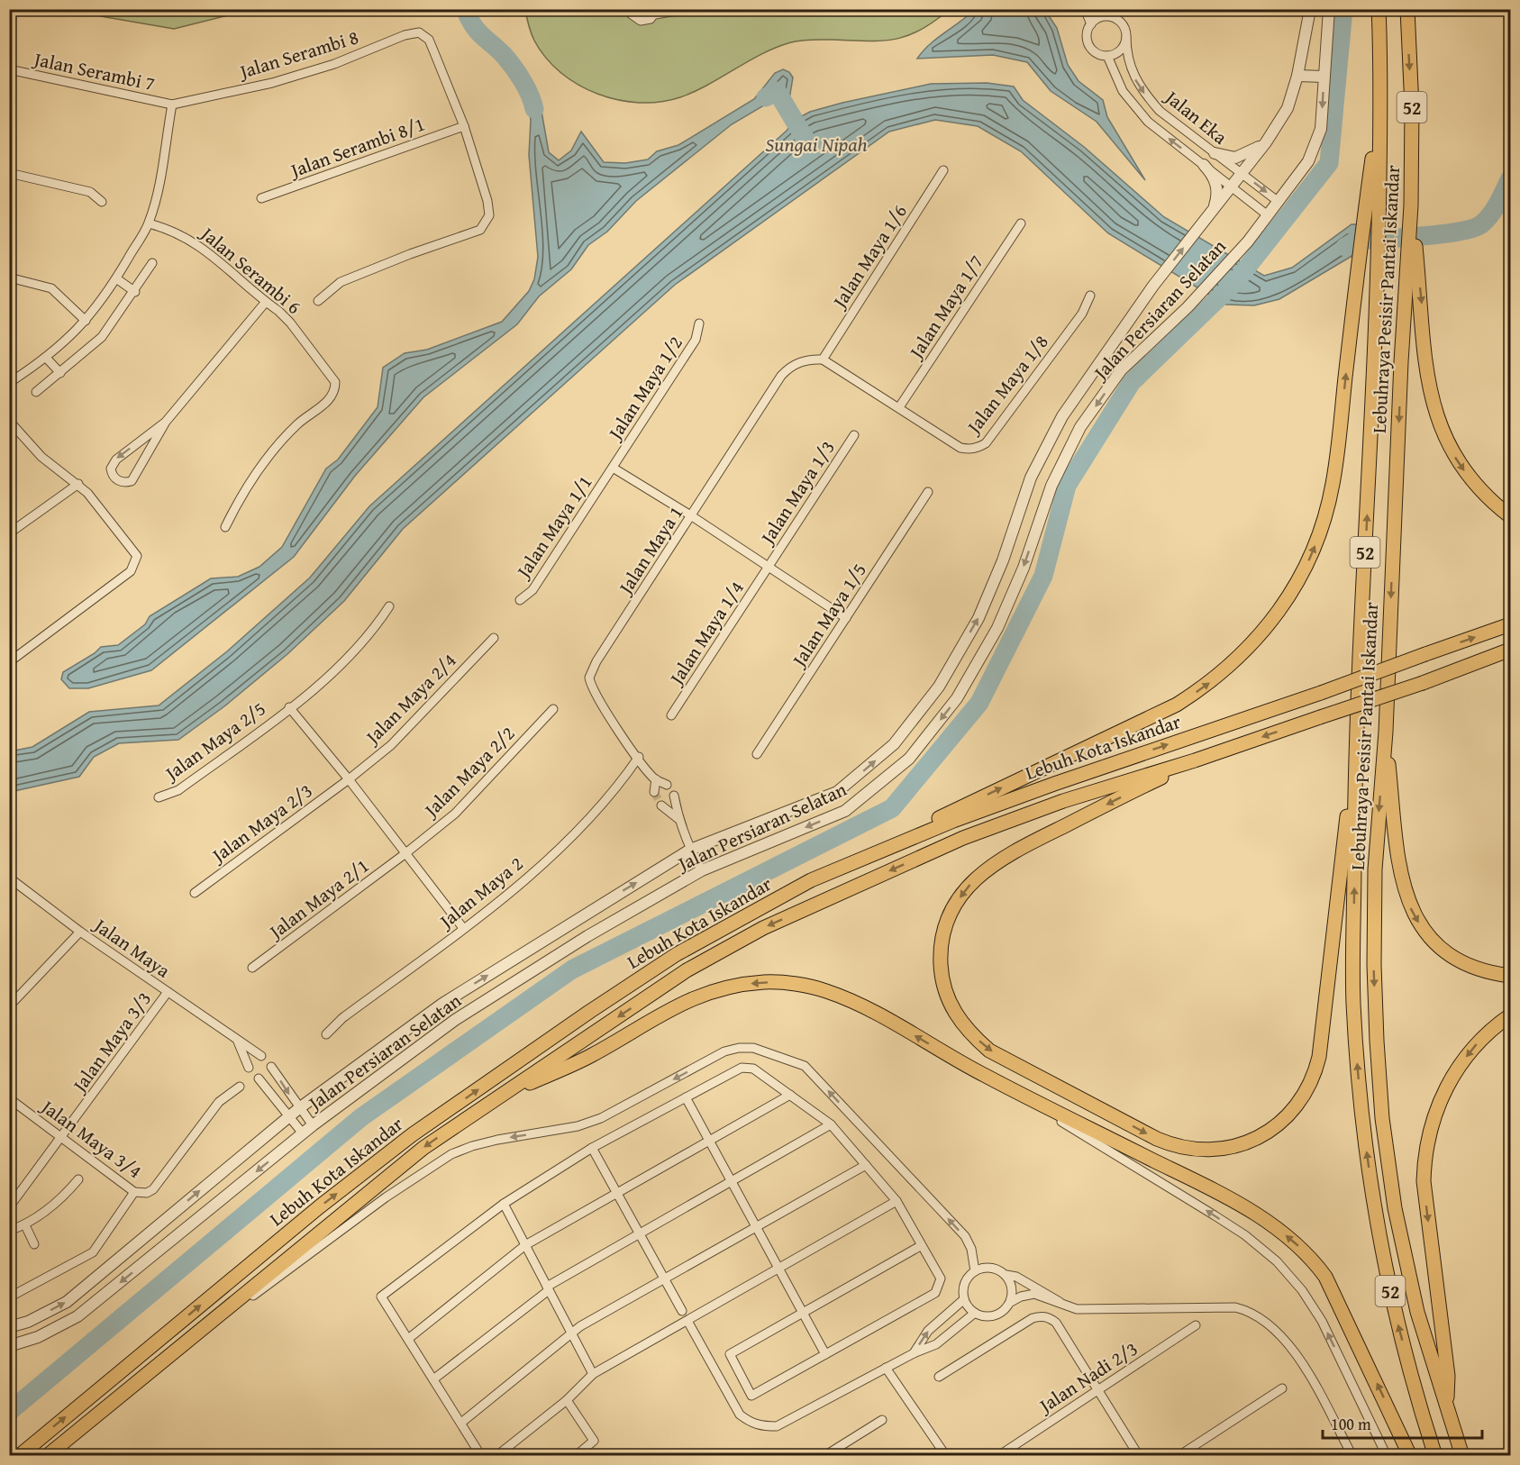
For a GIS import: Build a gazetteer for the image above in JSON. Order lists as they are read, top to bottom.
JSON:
{
  "streets": {
    "highway": ["52", "Lebuhraya Pesisir Pantai Iskandar", "Lebuh Kota Iskandar"],
    "street": [
      "Jalan Serambi 8",
      "Jalan Serambi 7",
      "Jalan Eka",
      "Jalan Serambi 8/1",
      "Jalan Maya 1/6",
      "Jalan Serambi 6",
      "Jalan Maya 1/7",
      "Jalan Persiaran Selatan",
      "Jalan Maya 1/8",
      "Jalan Maya 1/2",
      "Jalan Maya 1/3",
      "Jalan Maya 1/1",
      "Jalan Maya 1",
      "Jalan Maya 1/5",
      "Jalan Maya 1/4",
      "Jalan Maya 2/4",
      "Jalan Maya 2/5",
      "Jalan Maya 2/2",
      "Jalan Maya 2/3",
      "Jalan Maya 2",
      "Jalan Maya 2/1",
      "Jalan Maya",
      "Jalan Maya 3/3",
      "Jalan Maya 3/4",
      "Jalan Nadi 2/3"
    ]
  },
  "crossings": [
    ["Jalan Serambi 8", "Jalan Serambi 7"],
    ["Jalan Serambi 8", "Jalan Serambi 8/1"],
    ["Jalan Eka", "Jalan Persiaran Selatan"],
    ["Jalan Maya 1/6", "Jalan Maya 1/8"],
    ["Jalan Maya 1/6", "Jalan Maya 1"],
    ["Jalan Maya 1/7", "Jalan Maya 1/8"],
    ["Jalan Maya 1/8", "Jalan Maya 1"],
    ["Jalan Maya 1/2", "Jalan Maya 1/1"],
    ["Jalan Maya 1/3", "Jalan Maya 1/4"],
    ["Jalan Maya 1", "Jalan Maya 2"],
    ["Jalan Maya 2/4", "Jalan Maya 2/3"],
    ["Jalan Maya 2/2", "Jalan Maya 2/1"],
    ["Jalan Maya", "Jalan Maya 3/3"],
    ["Jalan Maya 3/3", "Jalan Maya 3/4"]
  ],
  "water": ["Sungai Nipah"],
  "scale_bar": "100 m"
}
